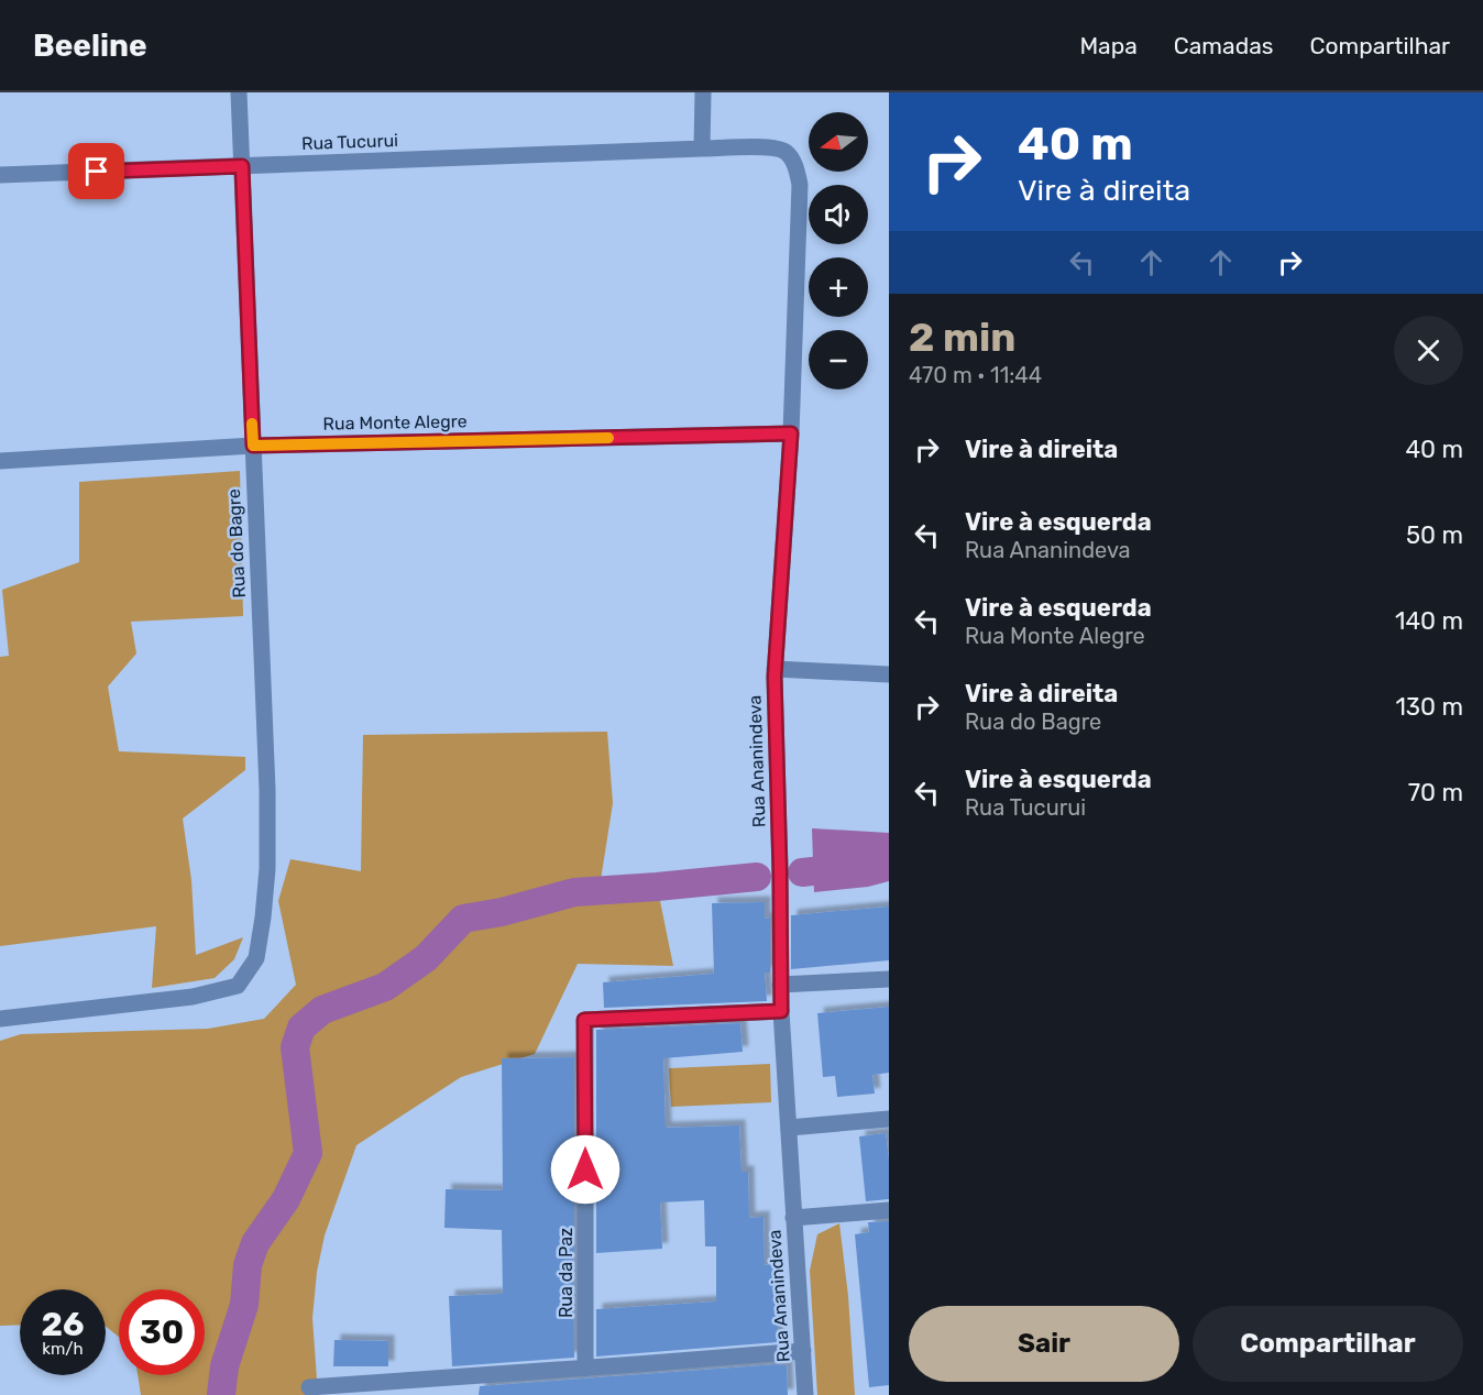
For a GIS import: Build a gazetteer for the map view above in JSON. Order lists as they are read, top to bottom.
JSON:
{
  "streets": {
    "street": [
      "Rua Tucurui",
      "Rua Monte Alegre",
      "Rua do Bagre",
      "Rua Ananindeva",
      "Rua da Paz"
    ]
  },
  "crossings": [
    ["Rua Tucurui", "Rua do Bagre"],
    ["Rua Tucurui", "Rua Ananindeva"],
    ["Rua Monte Alegre", "Rua do Bagre"],
    ["Rua Monte Alegre", "Rua Ananindeva"],
    ["Rua Ananindeva", "Rua da Paz"]
  ],
  "north": "left",
  "page": {
    "header": "Beeline",
    "nav": ["Mapa", "Camadas", "Compartilhar"],
    "turn": ["40 m", "Vire à direita"],
    "map_buttons": ["+", "−"],
    "heading": ["2 min", "470 m · 11:44"],
    "list": [
      {
        "name": "Vire à direita",
        "value": "40 m"
      },
      {
        "name": "Vire à esquerda",
        "note": "Rua Ananindeva",
        "value": "50 m"
      },
      {
        "name": "Vire à esquerda",
        "note": "Rua Monte Alegre",
        "value": "140 m"
      },
      {
        "name": "Vire à direita",
        "note": "Rua do Bagre",
        "value": "130 m"
      },
      {
        "name": "Vire à esquerda",
        "note": "Rua Tucurui",
        "value": "70 m"
      }
    ],
    "speed": "26 km/h",
    "limit": "30",
    "buttons": ["Sair", "Compartilhar"]
  }
}
